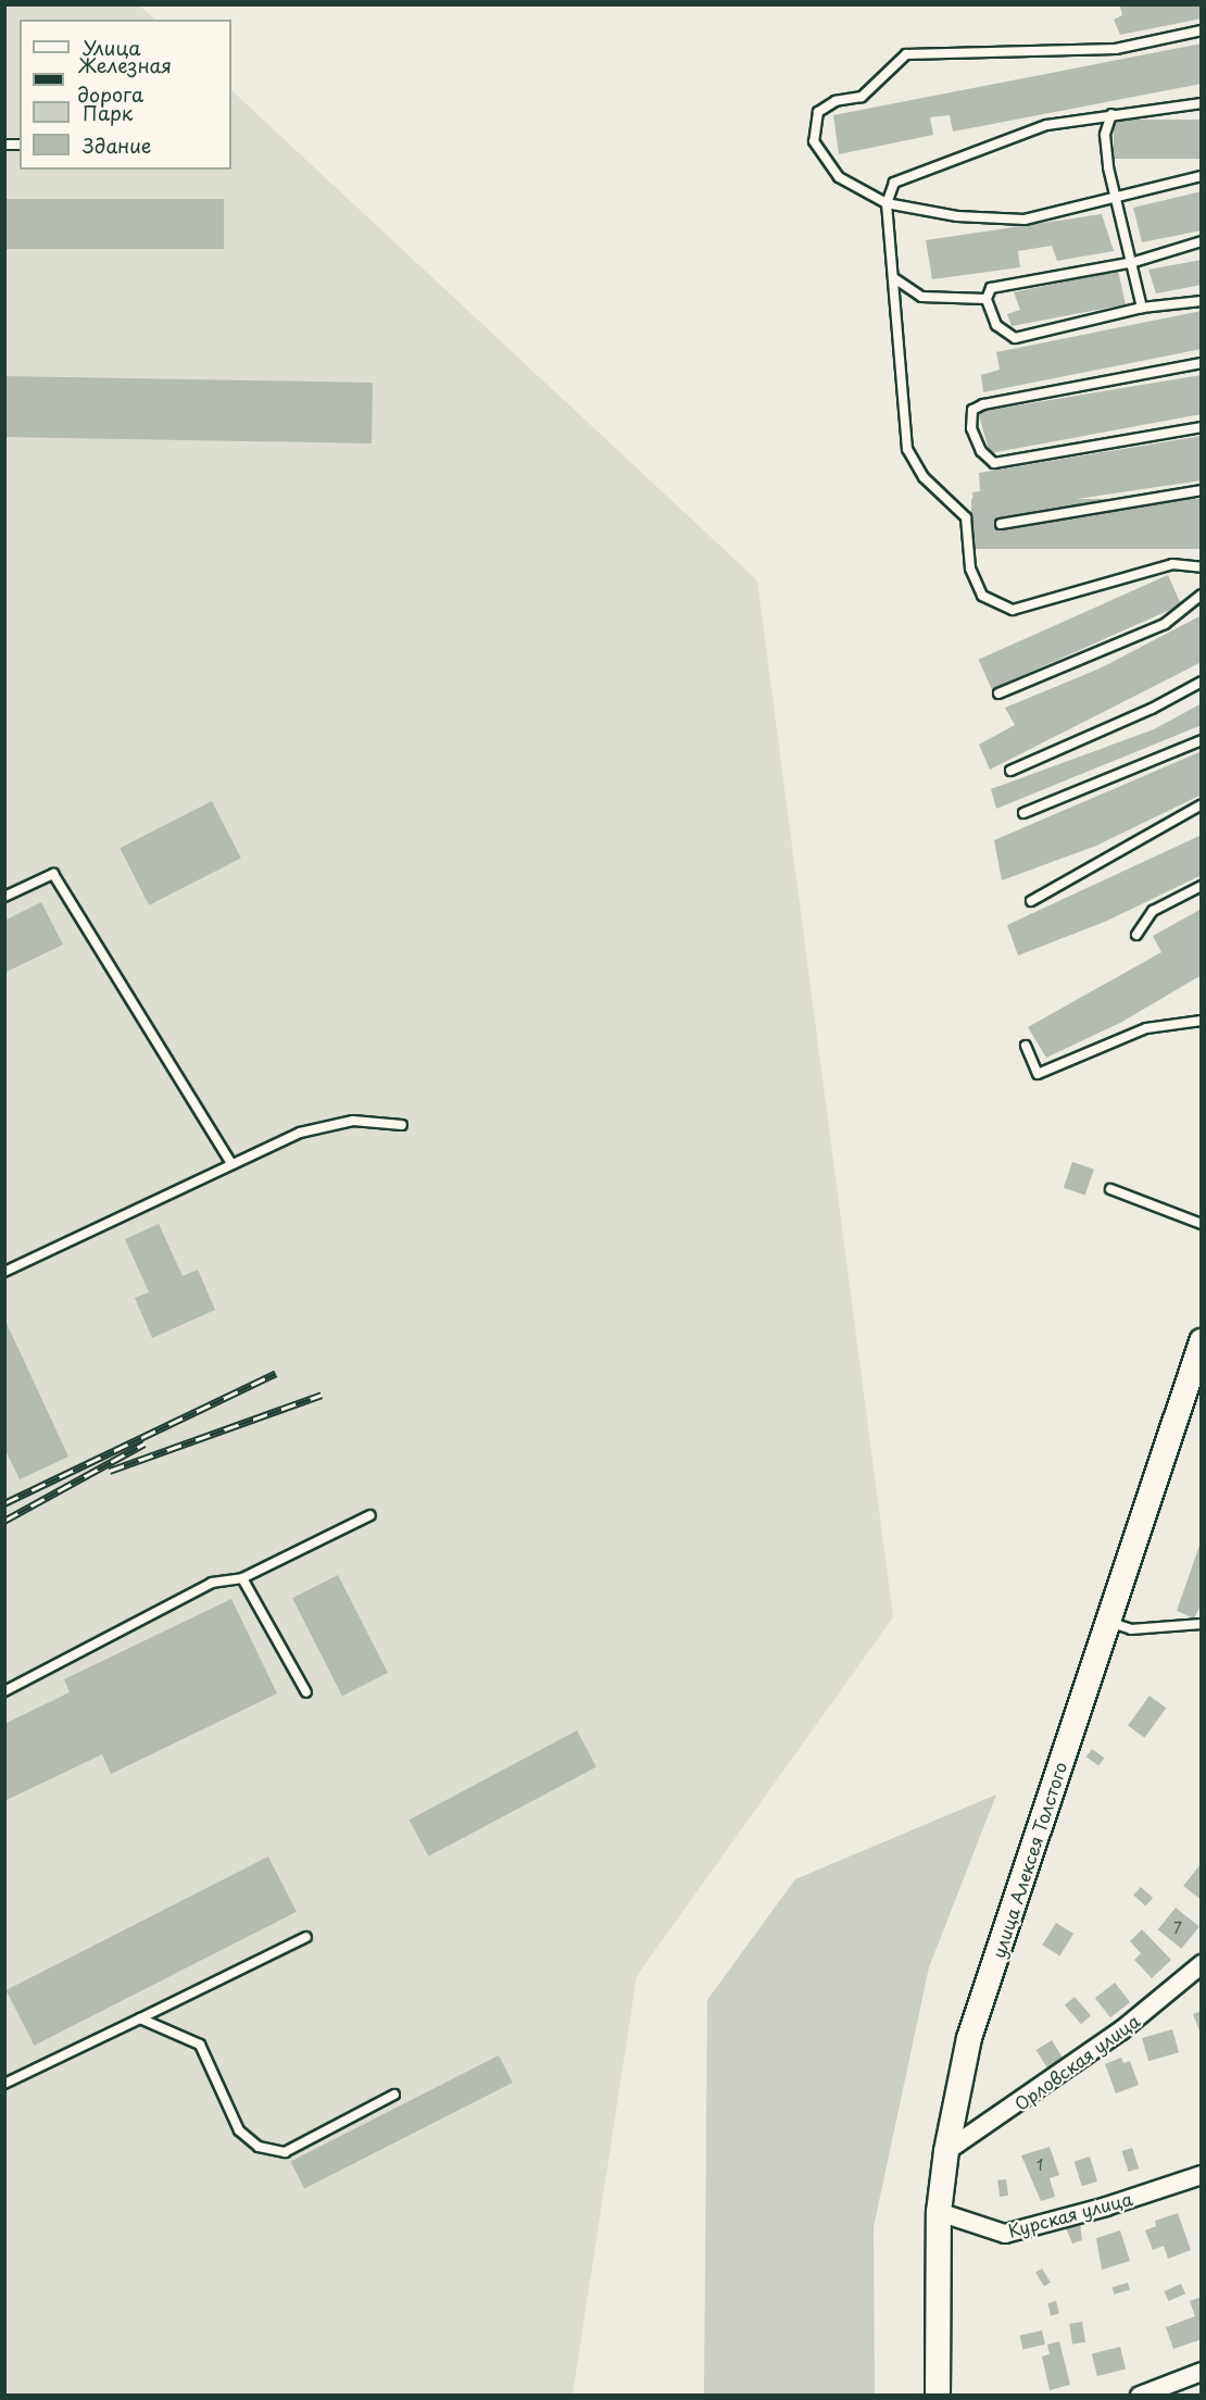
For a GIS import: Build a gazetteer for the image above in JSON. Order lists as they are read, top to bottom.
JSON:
{
  "streets": {
    "street": ["улица Алексея Толстого", "Орловская улица", "Курская улица"]
  },
  "crossings": [
    ["улица Алексея Толстого", "Орловская улица"],
    ["улица Алексея Толстого", "Курская улица"]
  ],
  "house_numbers": ["7", "1"],
  "legend": [
    "Улица",
    "Железная дорога",
    "Парк",
    "Здание"
  ]
}
